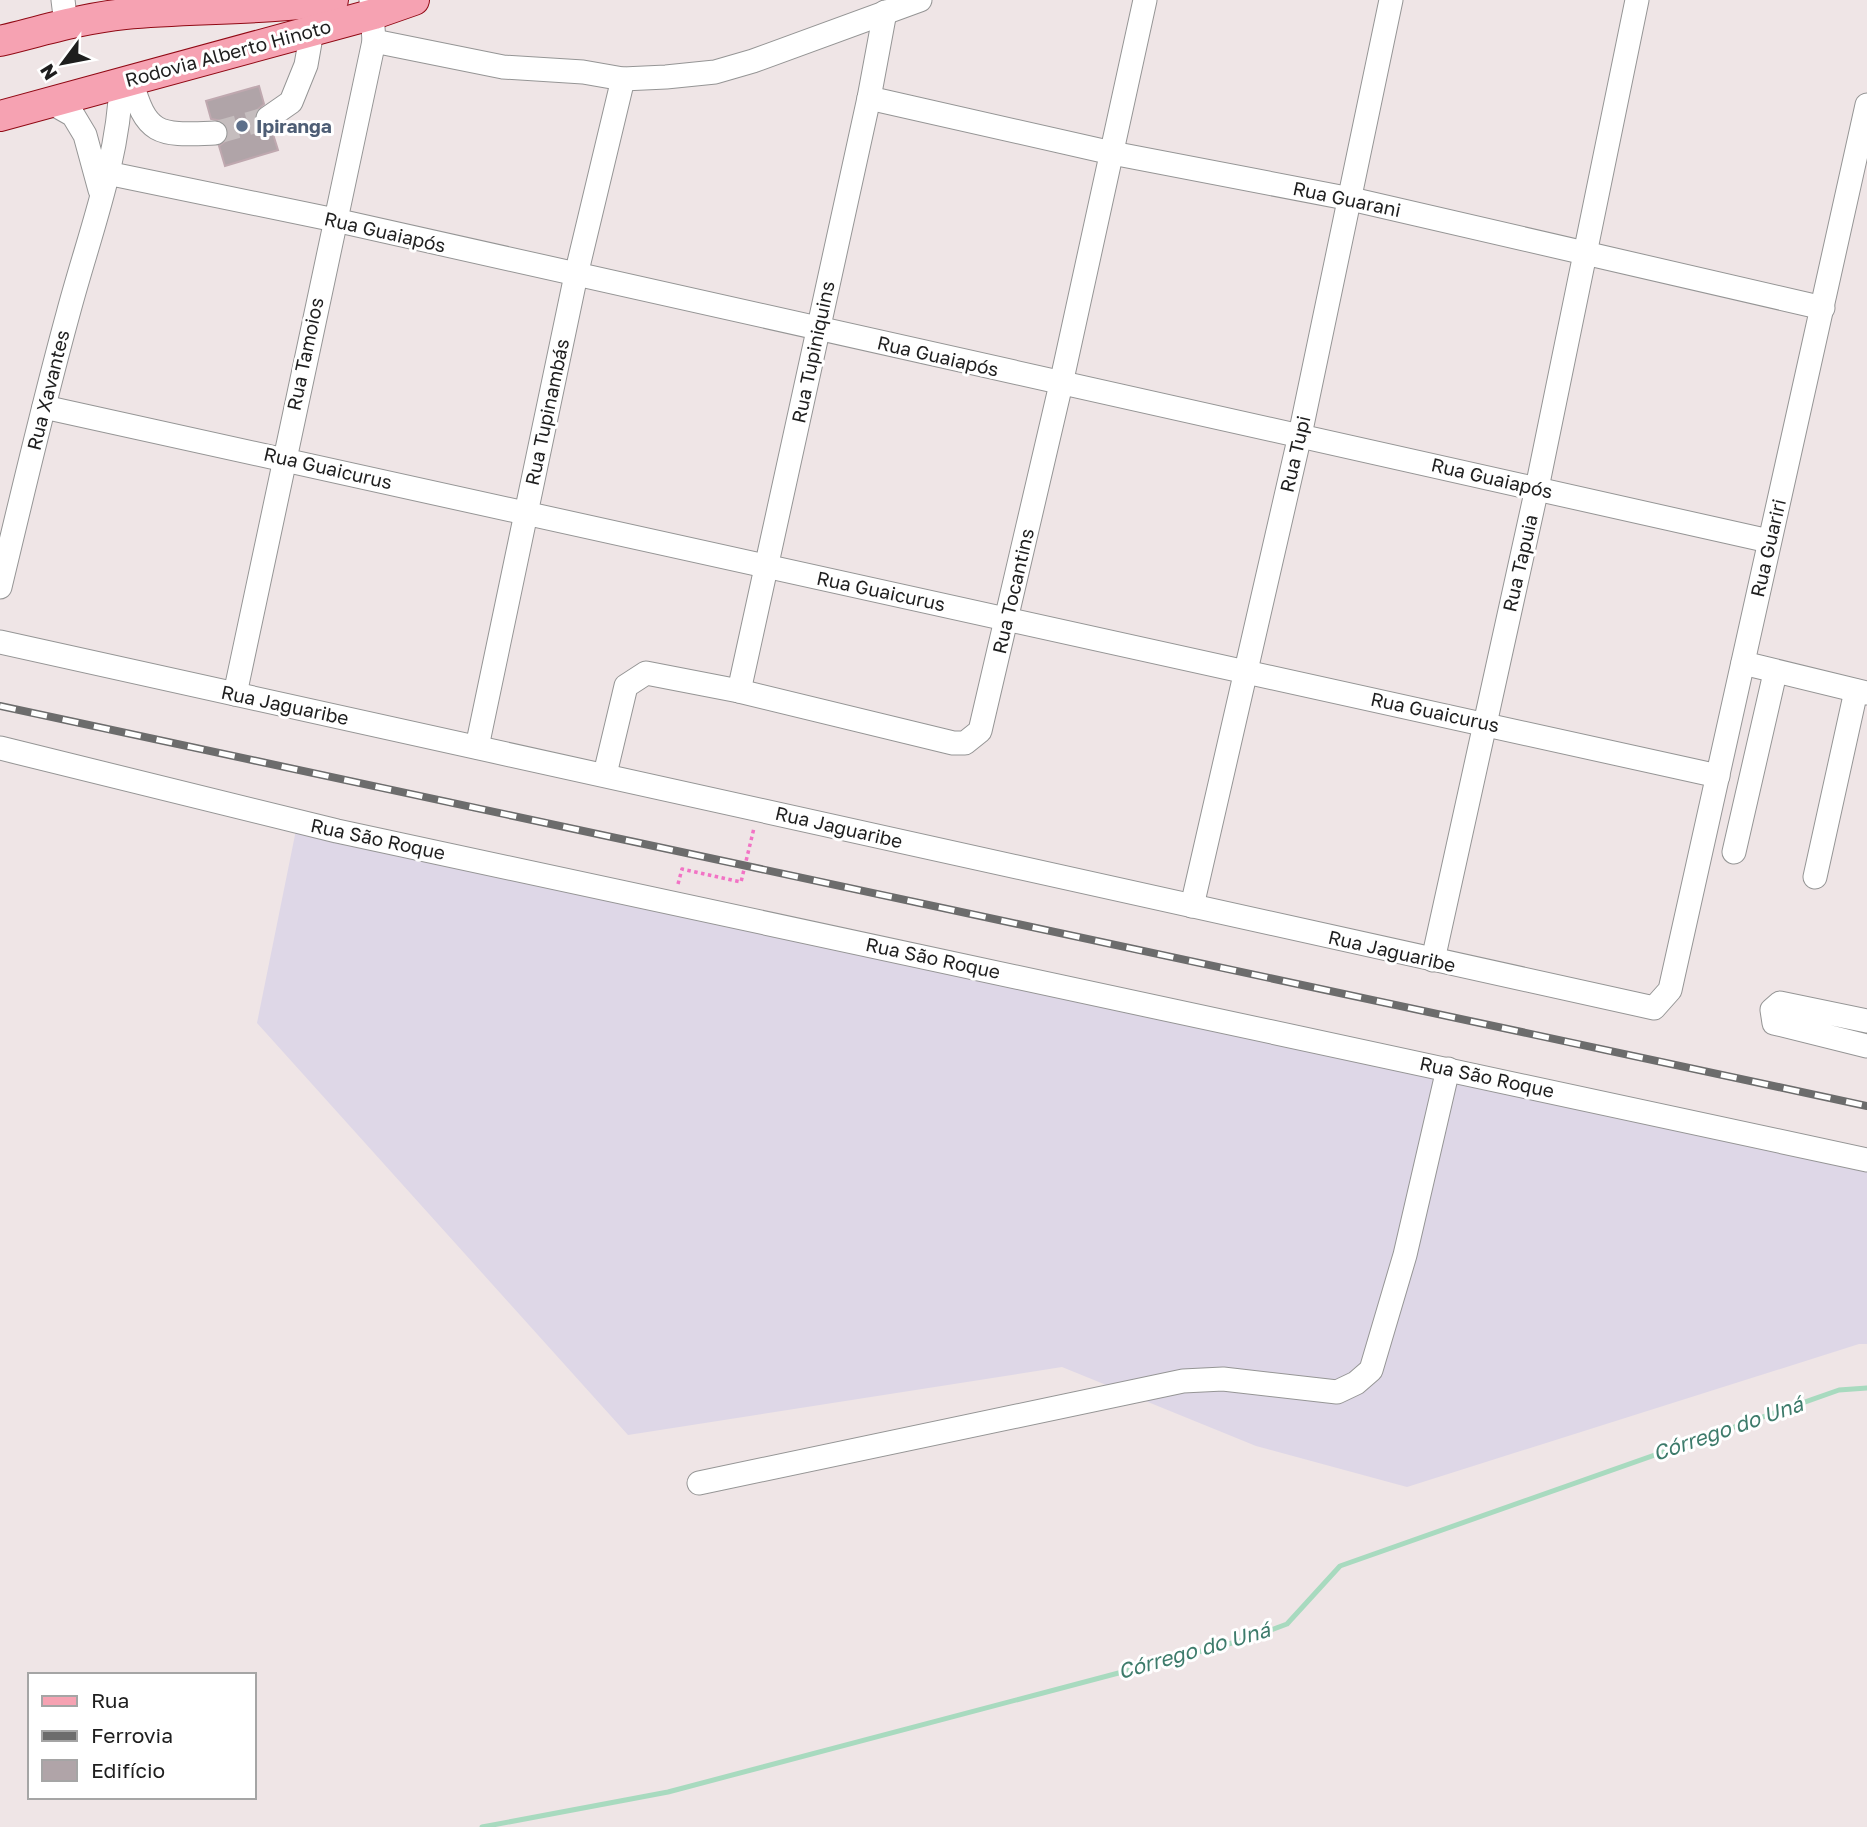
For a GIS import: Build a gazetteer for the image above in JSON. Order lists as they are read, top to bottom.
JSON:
{
  "streets": {
    "main road": ["Rodovia Alberto Hinoto"],
    "street": [
      "Rua Guarani",
      "Rua Guaiapós",
      "Rua Tupiniquins",
      "Rua Tamoios",
      "Rua Xavantes",
      "Rua Tupinambás",
      "Rua Tupi",
      "Rua Guaicurus",
      "Rua Guariri",
      "Rua Tapuia",
      "Rua Tocantins",
      "Rua Jaguaribe",
      "Rua São Roque"
    ]
  },
  "crossings": [
    ["Rodovia Alberto Hinoto", "Rua Tamoios"],
    ["Rodovia Alberto Hinoto", "Rua Xavantes"],
    ["Rua Guarani", "Rua Tupiniquins"],
    ["Rua Guarani", "Rua Tupi"],
    ["Rua Guarani", "Rua Guariri"],
    ["Rua Guarani", "Rua Tapuia"],
    ["Rua Guarani", "Rua Tocantins"],
    ["Rua Guaiapós", "Rua Tupiniquins"],
    ["Rua Guaiapós", "Rua Tamoios"],
    ["Rua Guaiapós", "Rua Xavantes"],
    ["Rua Guaiapós", "Rua Tupinambás"],
    ["Rua Guaiapós", "Rua Tupi"],
    ["Rua Guaiapós", "Rua Guariri"],
    ["Rua Guaiapós", "Rua Tapuia"],
    ["Rua Guaiapós", "Rua Tocantins"],
    ["Rua Tupiniquins", "Rua Guaicurus"],
    ["Rua Tupiniquins", "Rua Tocantins"],
    ["Rua Tamoios", "Rua Guaicurus"],
    ["Rua Tamoios", "Rua Jaguaribe"],
    ["Rua Xavantes", "Rua Guaicurus"],
    ["Rua Tupinambás", "Rua Guaicurus"],
    ["Rua Tupinambás", "Rua Jaguaribe"],
    ["Rua Tupi", "Rua Guaicurus"],
    ["Rua Tupi", "Rua Jaguaribe"],
    ["Rua Guaicurus", "Rua Guariri"],
    ["Rua Guaicurus", "Rua Tapuia"],
    ["Rua Guaicurus", "Rua Tocantins"],
    ["Rua Guariri", "Rua Jaguaribe"],
    ["Rua Tapuia", "Rua Jaguaribe"],
    ["Rua Tocantins", "Rua Jaguaribe"]
  ],
  "water": ["Córrego do Uná"],
  "places": ["Ipiranga"],
  "legend": ["Rua", "Ferrovia", "Edifício"],
  "north": "bottom left"
}
